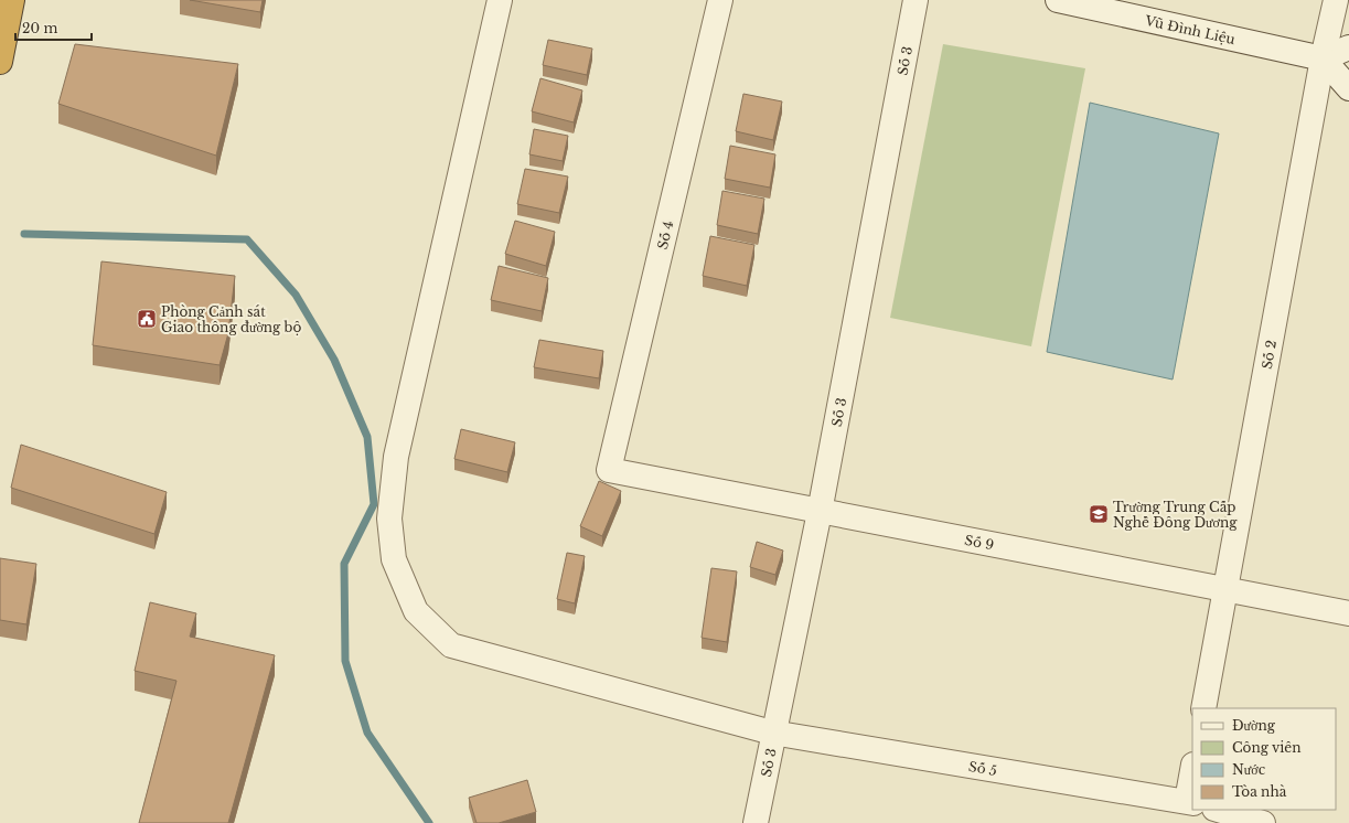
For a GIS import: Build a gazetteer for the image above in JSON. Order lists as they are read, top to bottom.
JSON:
{
  "streets": {
    "street": [
      "Vũ Đình Liệu",
      "Số 3",
      "Số 4",
      "Số 2",
      "Số 9",
      "Số 5"
    ]
  },
  "crossings": [
    ["Vũ Đình Liệu", "Số 2"],
    ["Số 3", "Số 9"],
    ["Số 3", "Số 5"],
    ["Số 4", "Số 9"],
    ["Số 2", "Số 9"]
  ],
  "places": {
    "public building": ["Phòng Cảnh sát Giao thông đường bộ"],
    "school or university": ["Trường Trung Cấp Nghề Đông Dương"]
  },
  "legend": [
    "Đường",
    "Công viên",
    "Nước",
    "Tòa nhà"
  ],
  "scale_bar": "20 m"
}
